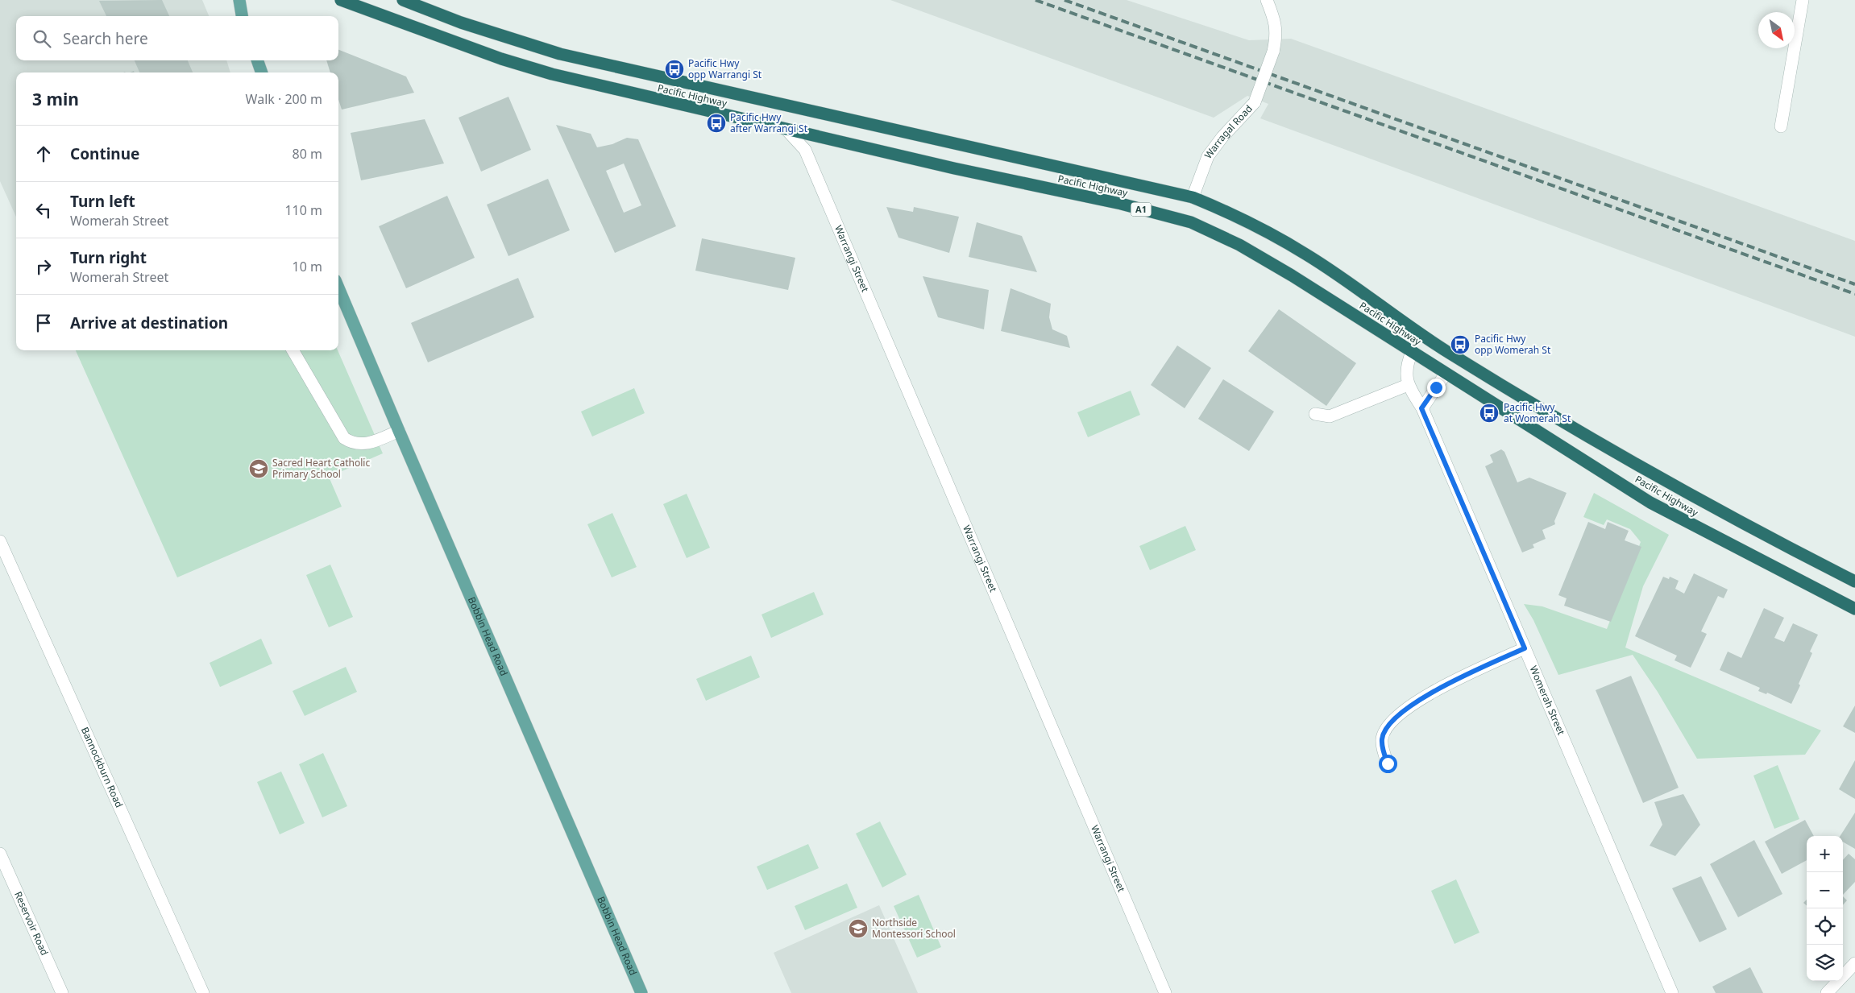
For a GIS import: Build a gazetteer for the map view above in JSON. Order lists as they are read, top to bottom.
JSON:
{
  "streets": {
    "highway": ["Pacific Highway", "A1"],
    "main road": ["Bobbin Head Road"],
    "street": [
      "Warragal Road",
      "Warrangi Street",
      "Womerah Street",
      "Bannockburn Road",
      "Reservoir Road"
    ]
  },
  "crossings": [
    ["Pacific Highway", "Warragal Road"],
    ["Pacific Highway", "Warrangi Street"]
  ],
  "places": {
    "bus stop": [
      "Pacific Hwy opp Warrangi St",
      "Pacific Hwy after Warrangi St",
      "Pacific Hwy opp Womerah St",
      "Pacific Hwy at Womerah St"
    ],
    "school or university": ["Sacred Heart Catholic Primary School", "Northside Montessori School"]
  },
  "north": "bottom right",
  "page": {
    "search": "Search here",
    "heading": ["3 min", "Walk · 200 m"],
    "list": [
      ["Continue", "80 m"],
      ["Turn left", "Womerah Street", "110 m"],
      ["Turn right", "Womerah Street", "10 m"],
      "Arrive at destination"
    ],
    "map_buttons": ["+", "−"]
  }
}
